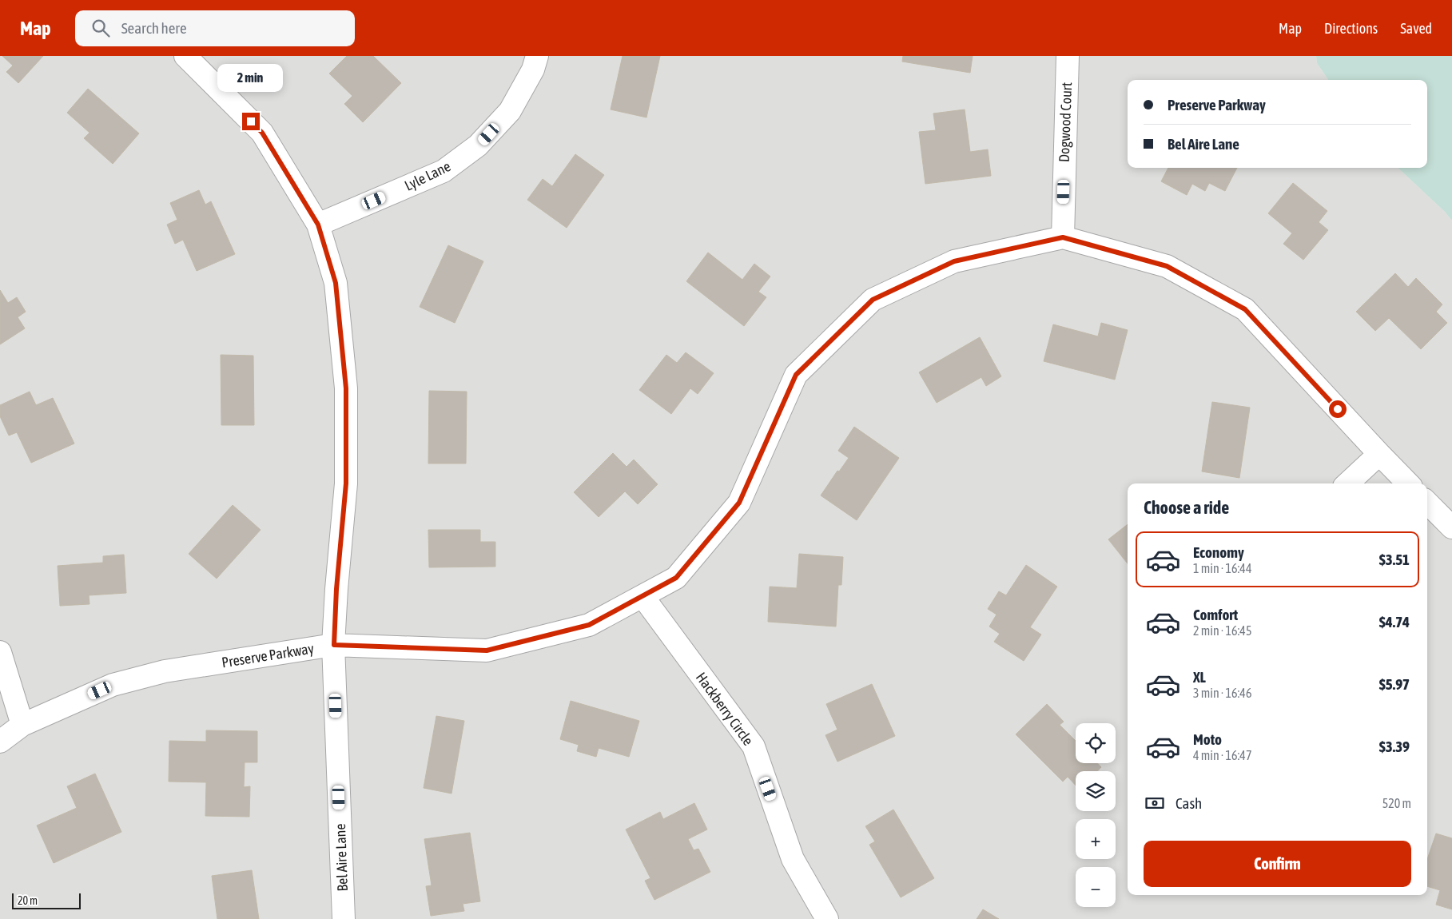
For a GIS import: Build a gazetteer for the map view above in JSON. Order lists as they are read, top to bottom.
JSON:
{
  "streets": {
    "street": [
      "Dogwood Court",
      "Lyle Lane",
      "Preserve Parkway",
      "Hackberry Circle",
      "Bel Aire Lane"
    ]
  },
  "crossings": [
    ["Dogwood Court", "Preserve Parkway"],
    ["Lyle Lane", "Bel Aire Lane"],
    ["Preserve Parkway", "Hackberry Circle"],
    ["Preserve Parkway", "Bel Aire Lane"]
  ],
  "scale_bar": "20 m",
  "page": {
    "header": "Map",
    "search": "Search here",
    "nav": ["Map", "Directions", "Saved"],
    "bubble": "2 min",
    "banner": ["Preserve Parkway", "Bel Aire Lane"],
    "heading": "Choose a ride",
    "list": [
      {
        "name": "Economy",
        "note": "1 min · 16:44",
        "value": "$3.51"
      },
      {
        "name": "Comfort",
        "note": "2 min · 16:45",
        "value": "$4.74"
      },
      {
        "name": "XL",
        "note": "3 min · 16:46",
        "value": "$5.97"
      },
      {
        "name": "Moto",
        "note": "4 min · 16:47",
        "value": "$3.39"
      }
    ],
    "map_buttons": ["+", "−"],
    "pay": ["Cash", "520 m"],
    "buttons": "Confirm",
    "scale": "20 m"
  }
}
